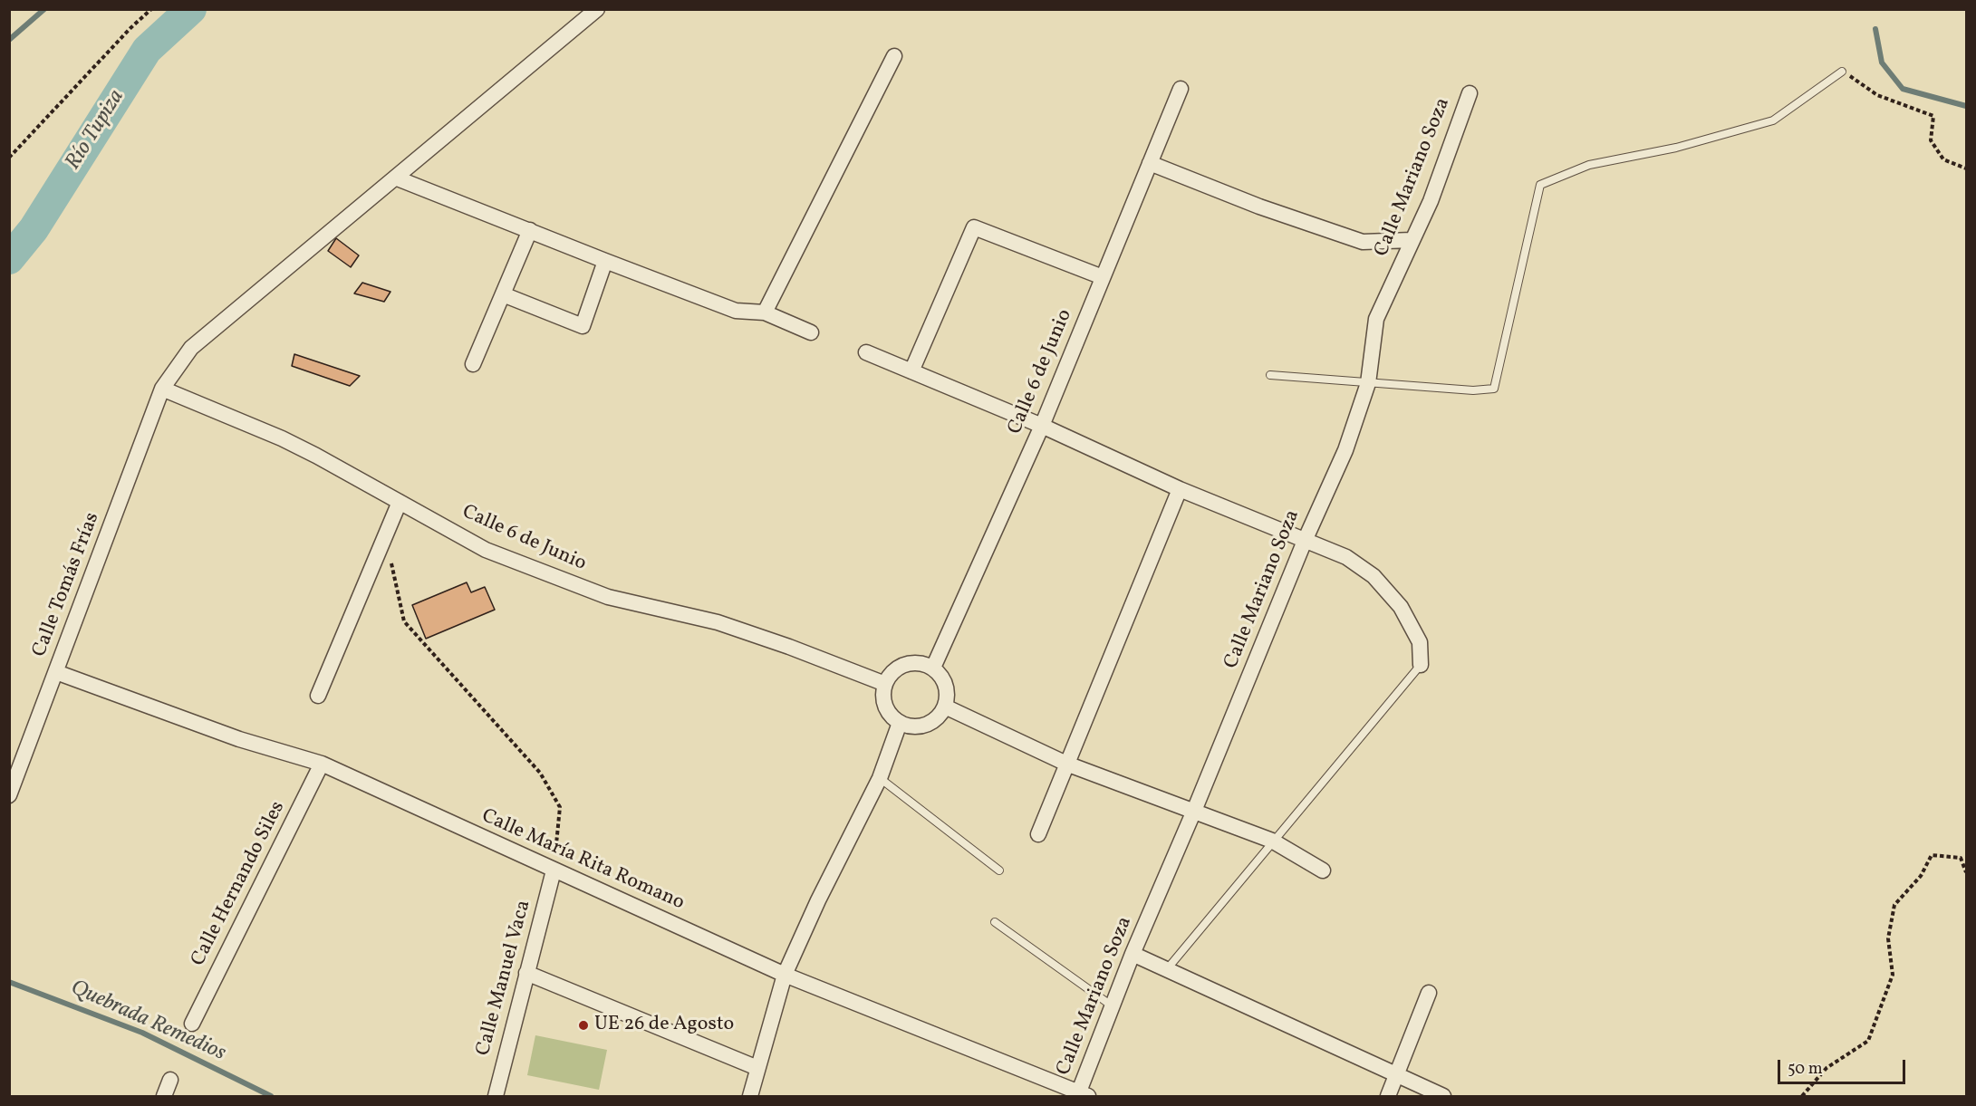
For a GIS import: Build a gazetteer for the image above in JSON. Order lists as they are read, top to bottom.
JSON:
{
  "streets": {
    "street": [
      "Calle Mariano Soza",
      "Calle 6 de Junio",
      "Calle Tomás Frías",
      "Calle María Rita Romano",
      "Calle Hernando Siles",
      "Calle Manuel Vaca"
    ]
  },
  "crossings": [
    ["Calle Mariano Soza", "Calle María Rita Romano"],
    ["Calle 6 de Junio", "Calle Tomás Frías"],
    ["Calle Tomás Frías", "Calle María Rita Romano"],
    ["Calle María Rita Romano", "Calle Hernando Siles"],
    ["Calle María Rita Romano", "Calle Manuel Vaca"]
  ],
  "water": ["Río Tupiza", "Quebrada Remedios"],
  "places": ["UE 26 de Agosto"],
  "scale_bar": "50 m"
}
